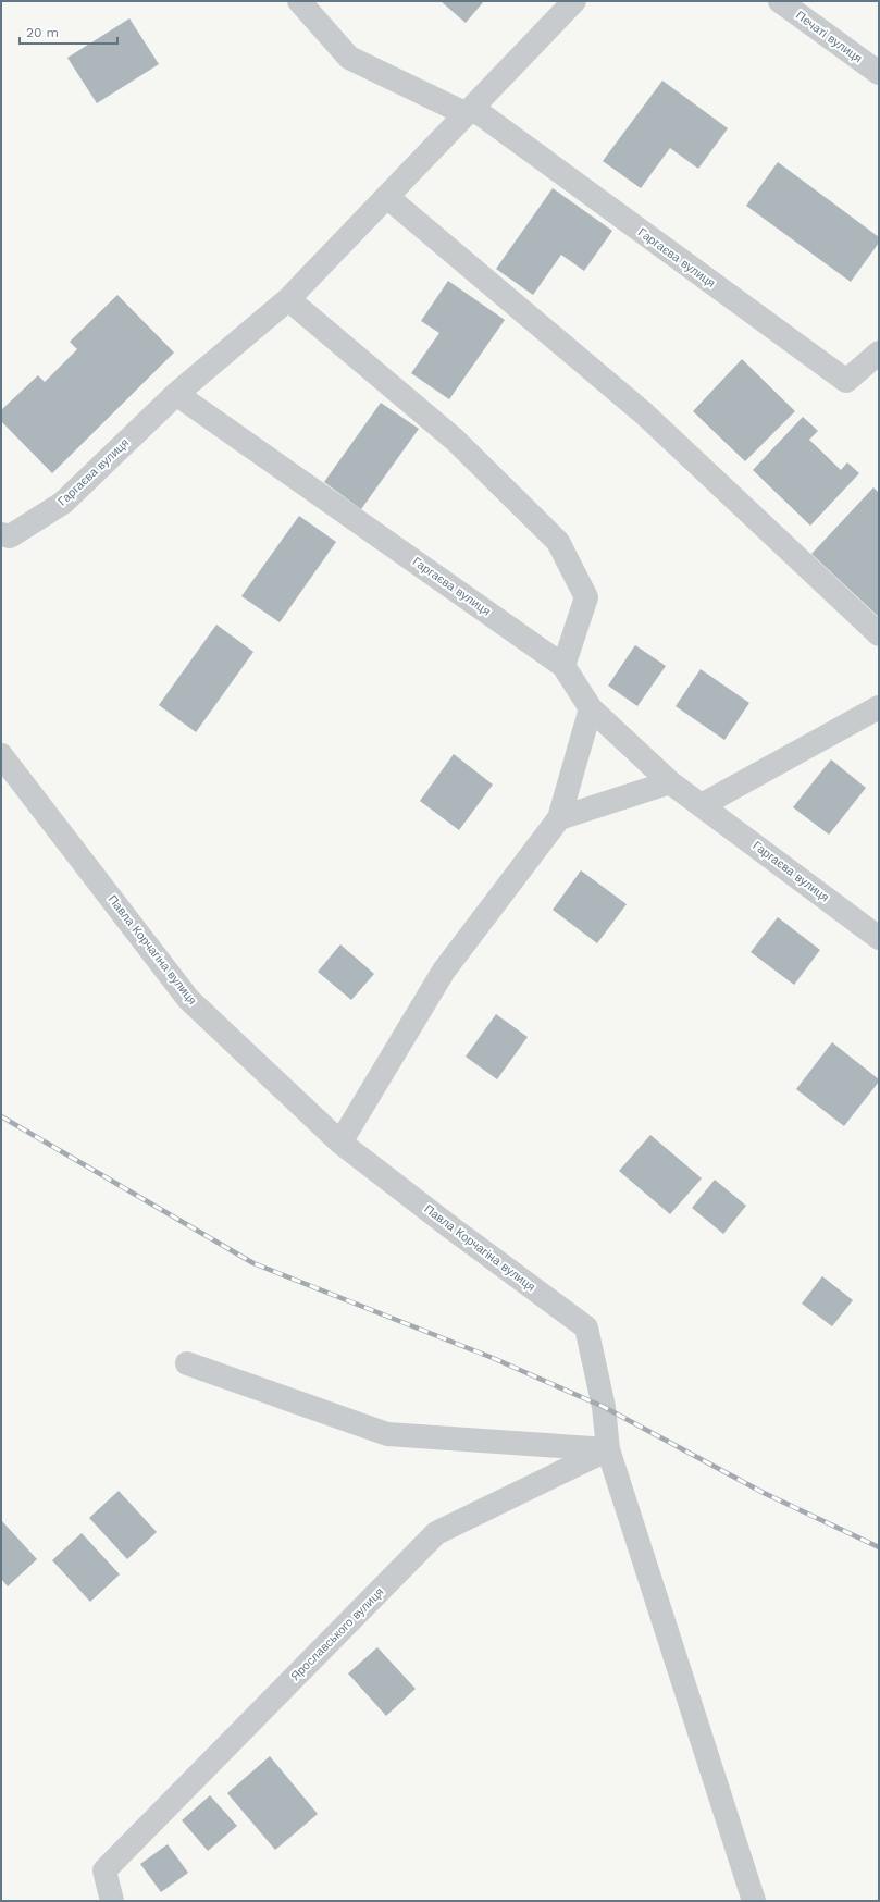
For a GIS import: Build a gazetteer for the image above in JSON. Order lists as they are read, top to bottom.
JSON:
{
  "streets": {
    "street": [
      "Печаті вулиця",
      "Гаргаєва вулиця",
      "Павла Корчагіна вулиця",
      "Ярославського вулиця"
    ]
  },
  "crossings": [
    ["Павла Корчагіна вулиця", "Ярославського вулиця"]
  ],
  "scale_bar": "20 m"
}
